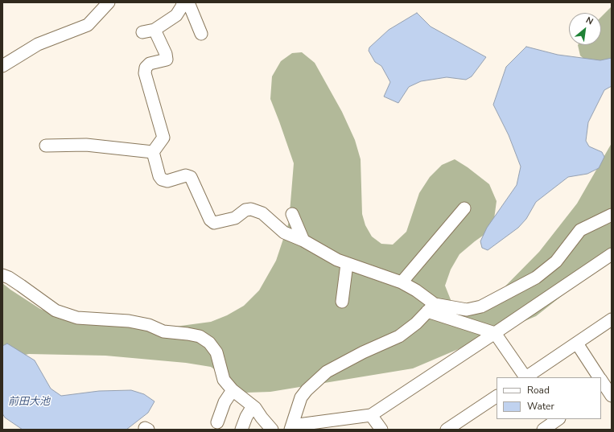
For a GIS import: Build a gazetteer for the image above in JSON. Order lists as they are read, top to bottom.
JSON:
{
  "water": ["前田大池"],
  "legend": ["Road", "Water"],
  "north": "top right"
}
